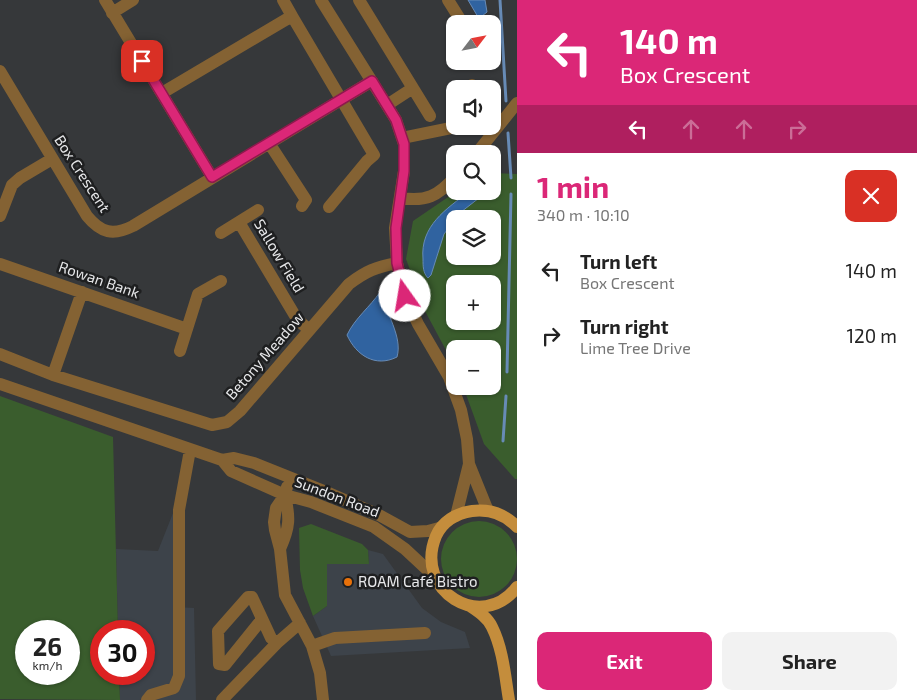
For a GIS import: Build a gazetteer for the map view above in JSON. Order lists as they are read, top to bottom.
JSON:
{
  "streets": {
    "street": [
      "Box Crescent",
      "Sallow Field",
      "Rowan Bank",
      "Betony Meadow",
      "Sundon Road"
    ]
  },
  "crossings": [
    ["Sallow Field", "Betony Meadow"]
  ],
  "places": ["ROAM Café Bistro"],
  "north": "top right",
  "page": {
    "turn": ["140 m", "Box Crescent"],
    "map_buttons": ["+", "−"],
    "heading": ["1 min", "340 m · 10:10"],
    "list": [
      {
        "name": "Turn left",
        "note": "Box Crescent",
        "value": "140 m"
      },
      {
        "name": "Turn right",
        "note": "Lime Tree Drive",
        "value": "120 m"
      }
    ],
    "speed": "26 km/h",
    "limit": "30",
    "buttons": ["Exit", "Share"]
  }
}
